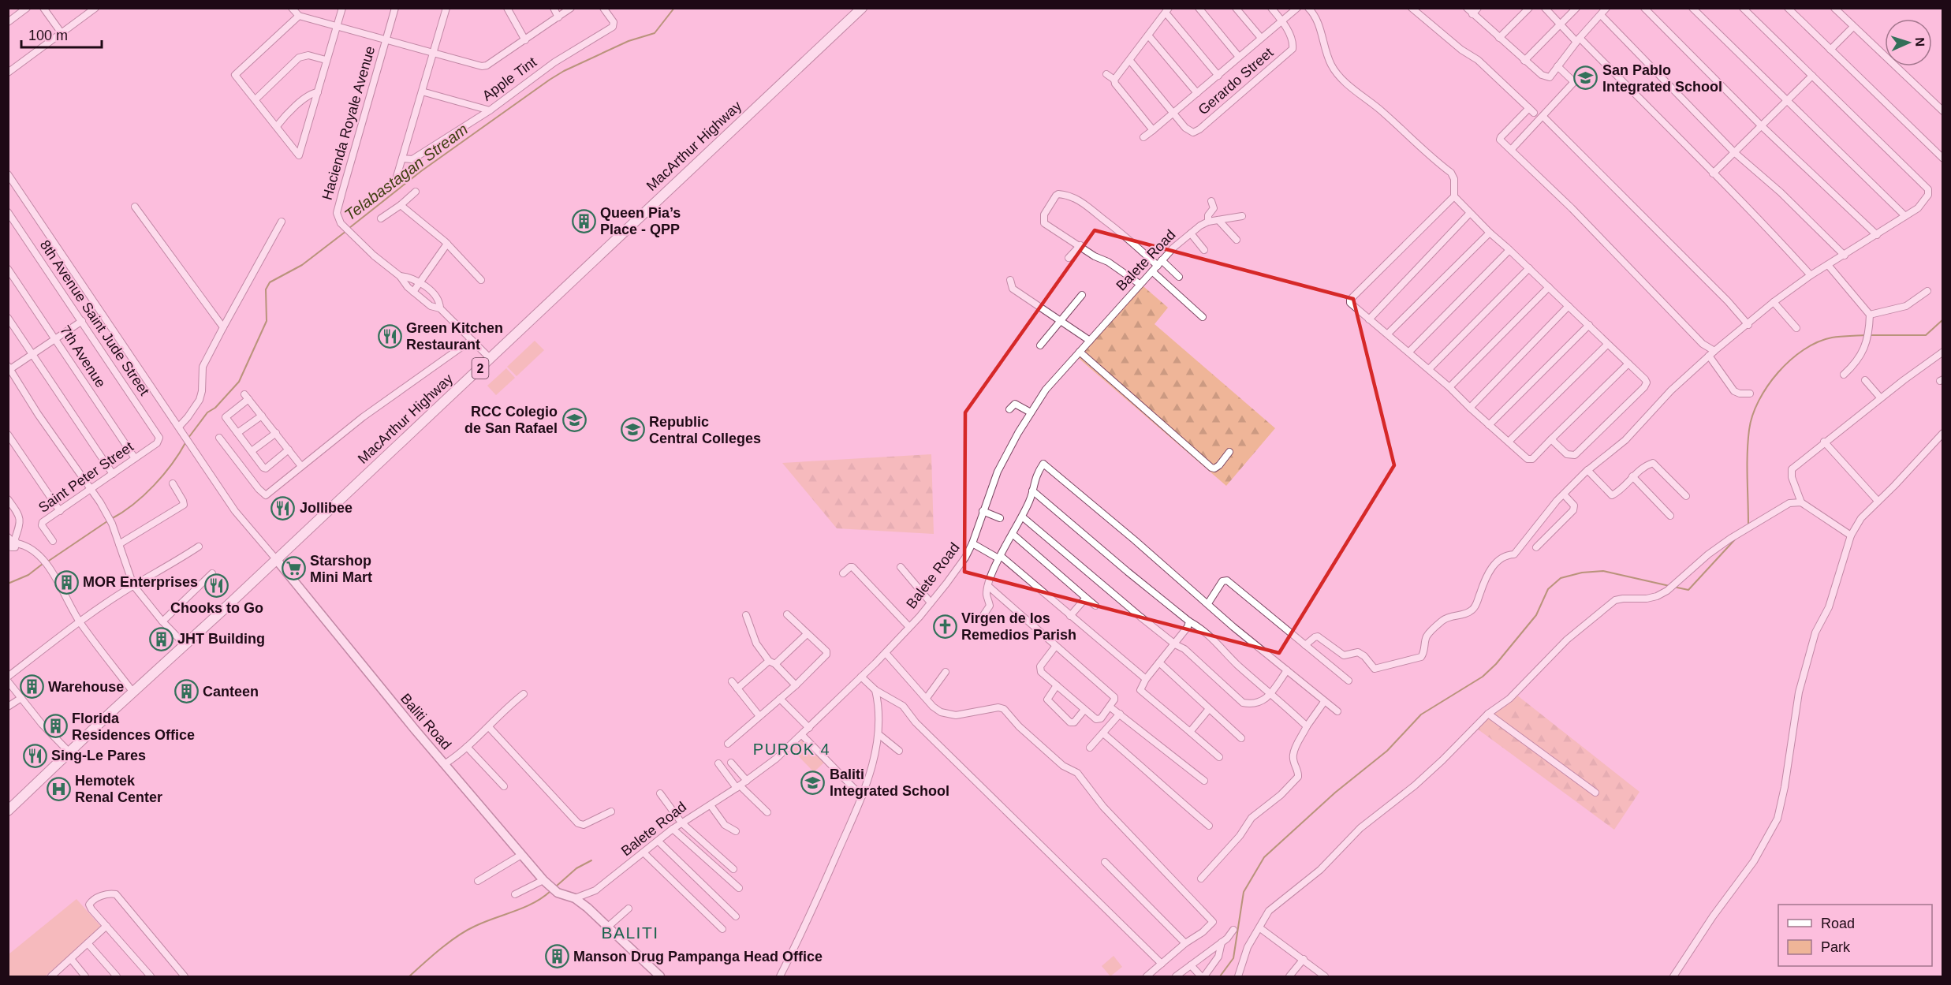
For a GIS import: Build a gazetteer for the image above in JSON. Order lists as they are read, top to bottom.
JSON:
{
  "streets": {
    "highway": ["MacArthur Highway", "2"],
    "main road": ["Baliti Road"],
    "street": [
      "Apple Tint",
      "Gerardo Street",
      "Hacienda Royale Avenue",
      "Balete Road",
      "8th Avenue Saint Jude Street",
      "7th Avenue",
      "Saint Peter Street"
    ]
  },
  "crossings": [
    ["Hacienda Royale Avenue", "MacArthur Highway"],
    ["MacArthur Highway", "Baliti Road"],
    ["Balete Road", "Baliti Road"],
    ["8th Avenue Saint Jude Street", "Saint Peter Street"],
    ["7th Avenue", "Saint Peter Street"]
  ],
  "districts": ["PUROK 4", "BALITI"],
  "water": ["Telabastagan Stream"],
  "places": {
    "school or university": [
      "San Pablo Integrated School",
      "RCC Colegio de San Rafael",
      "Republic Central Colleges",
      "Baliti Integrated School"
    ],
    "building": [
      "Queen Pia’s Place - QPP",
      "MOR Enterprises",
      "JHT Building",
      "Warehouse",
      "Canteen",
      "Florida Residences Office",
      "Manson Drug Pampanga Head Office"
    ],
    "restaurant": [
      "Green Kitchen Restaurant",
      "Jollibee",
      "Chooks to Go",
      "Sing-Le Pares"
    ],
    "supermarket": ["Starshop Mini Mart"],
    "church": ["Virgen de los Remedios Parish"],
    "hospital": ["Hemotek Renal Center"]
  },
  "legend": ["Road", "Park"],
  "scale_bar": "100 m",
  "north": "right"
}
